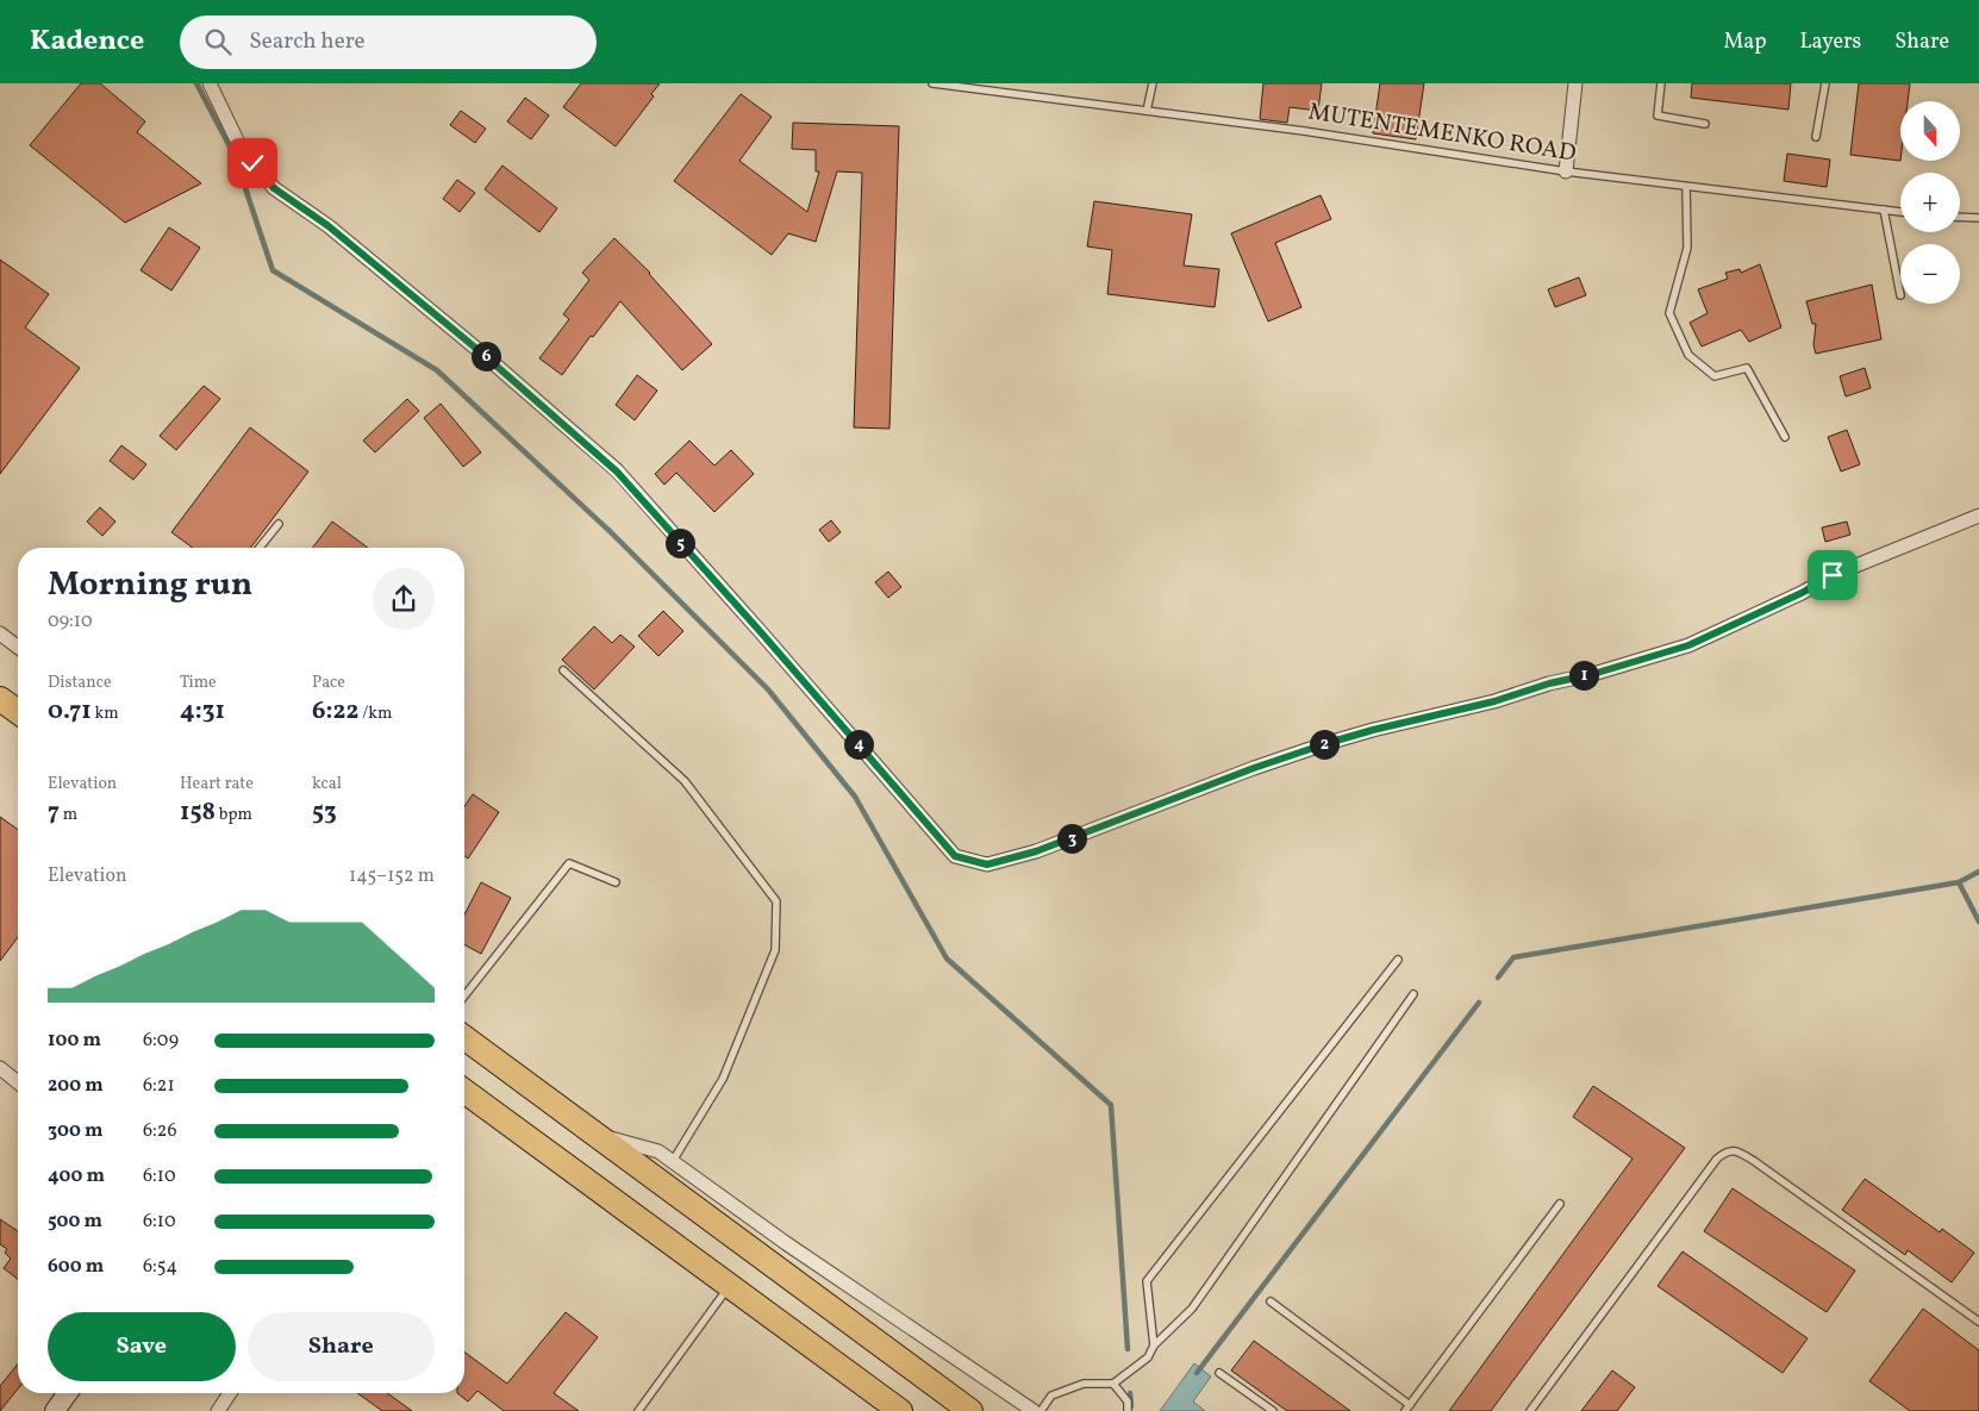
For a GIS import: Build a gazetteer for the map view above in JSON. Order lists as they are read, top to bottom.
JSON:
{
  "streets": {
    "lane": ["MUTENTEMENKO ROAD"]
  },
  "north": "bottom",
  "page": {
    "header": "Kadence",
    "search": "Search here",
    "nav": ["Map", "Layers", "Share"],
    "map_buttons": ["+", "−"],
    "pins": [
      "6",
      "5",
      "1",
      "2",
      "4",
      "3"
    ],
    "heading": ["Morning run", "09:10"],
    "stats": [
      ["Distance", "0.71 km"],
      ["Time", "4:31"],
      ["Pace", "6:22 /km"],
      ["Elevation", "7 m"],
      ["Heart rate", "158 bpm"],
      ["kcal", "53"]
    ],
    "chart": ["Elevation", "145–152 m"],
    "list": [
      {
        "name": "100 m",
        "note": "6:09"
      },
      {
        "name": "200 m",
        "note": "6:21"
      },
      {
        "name": "300 m",
        "note": "6:26"
      },
      {
        "name": "400 m",
        "note": "6:10"
      },
      {
        "name": "500 m",
        "note": "6:10"
      },
      {
        "name": "600 m",
        "note": "6:54"
      }
    ],
    "buttons": ["Save", "Share"]
  }
}
